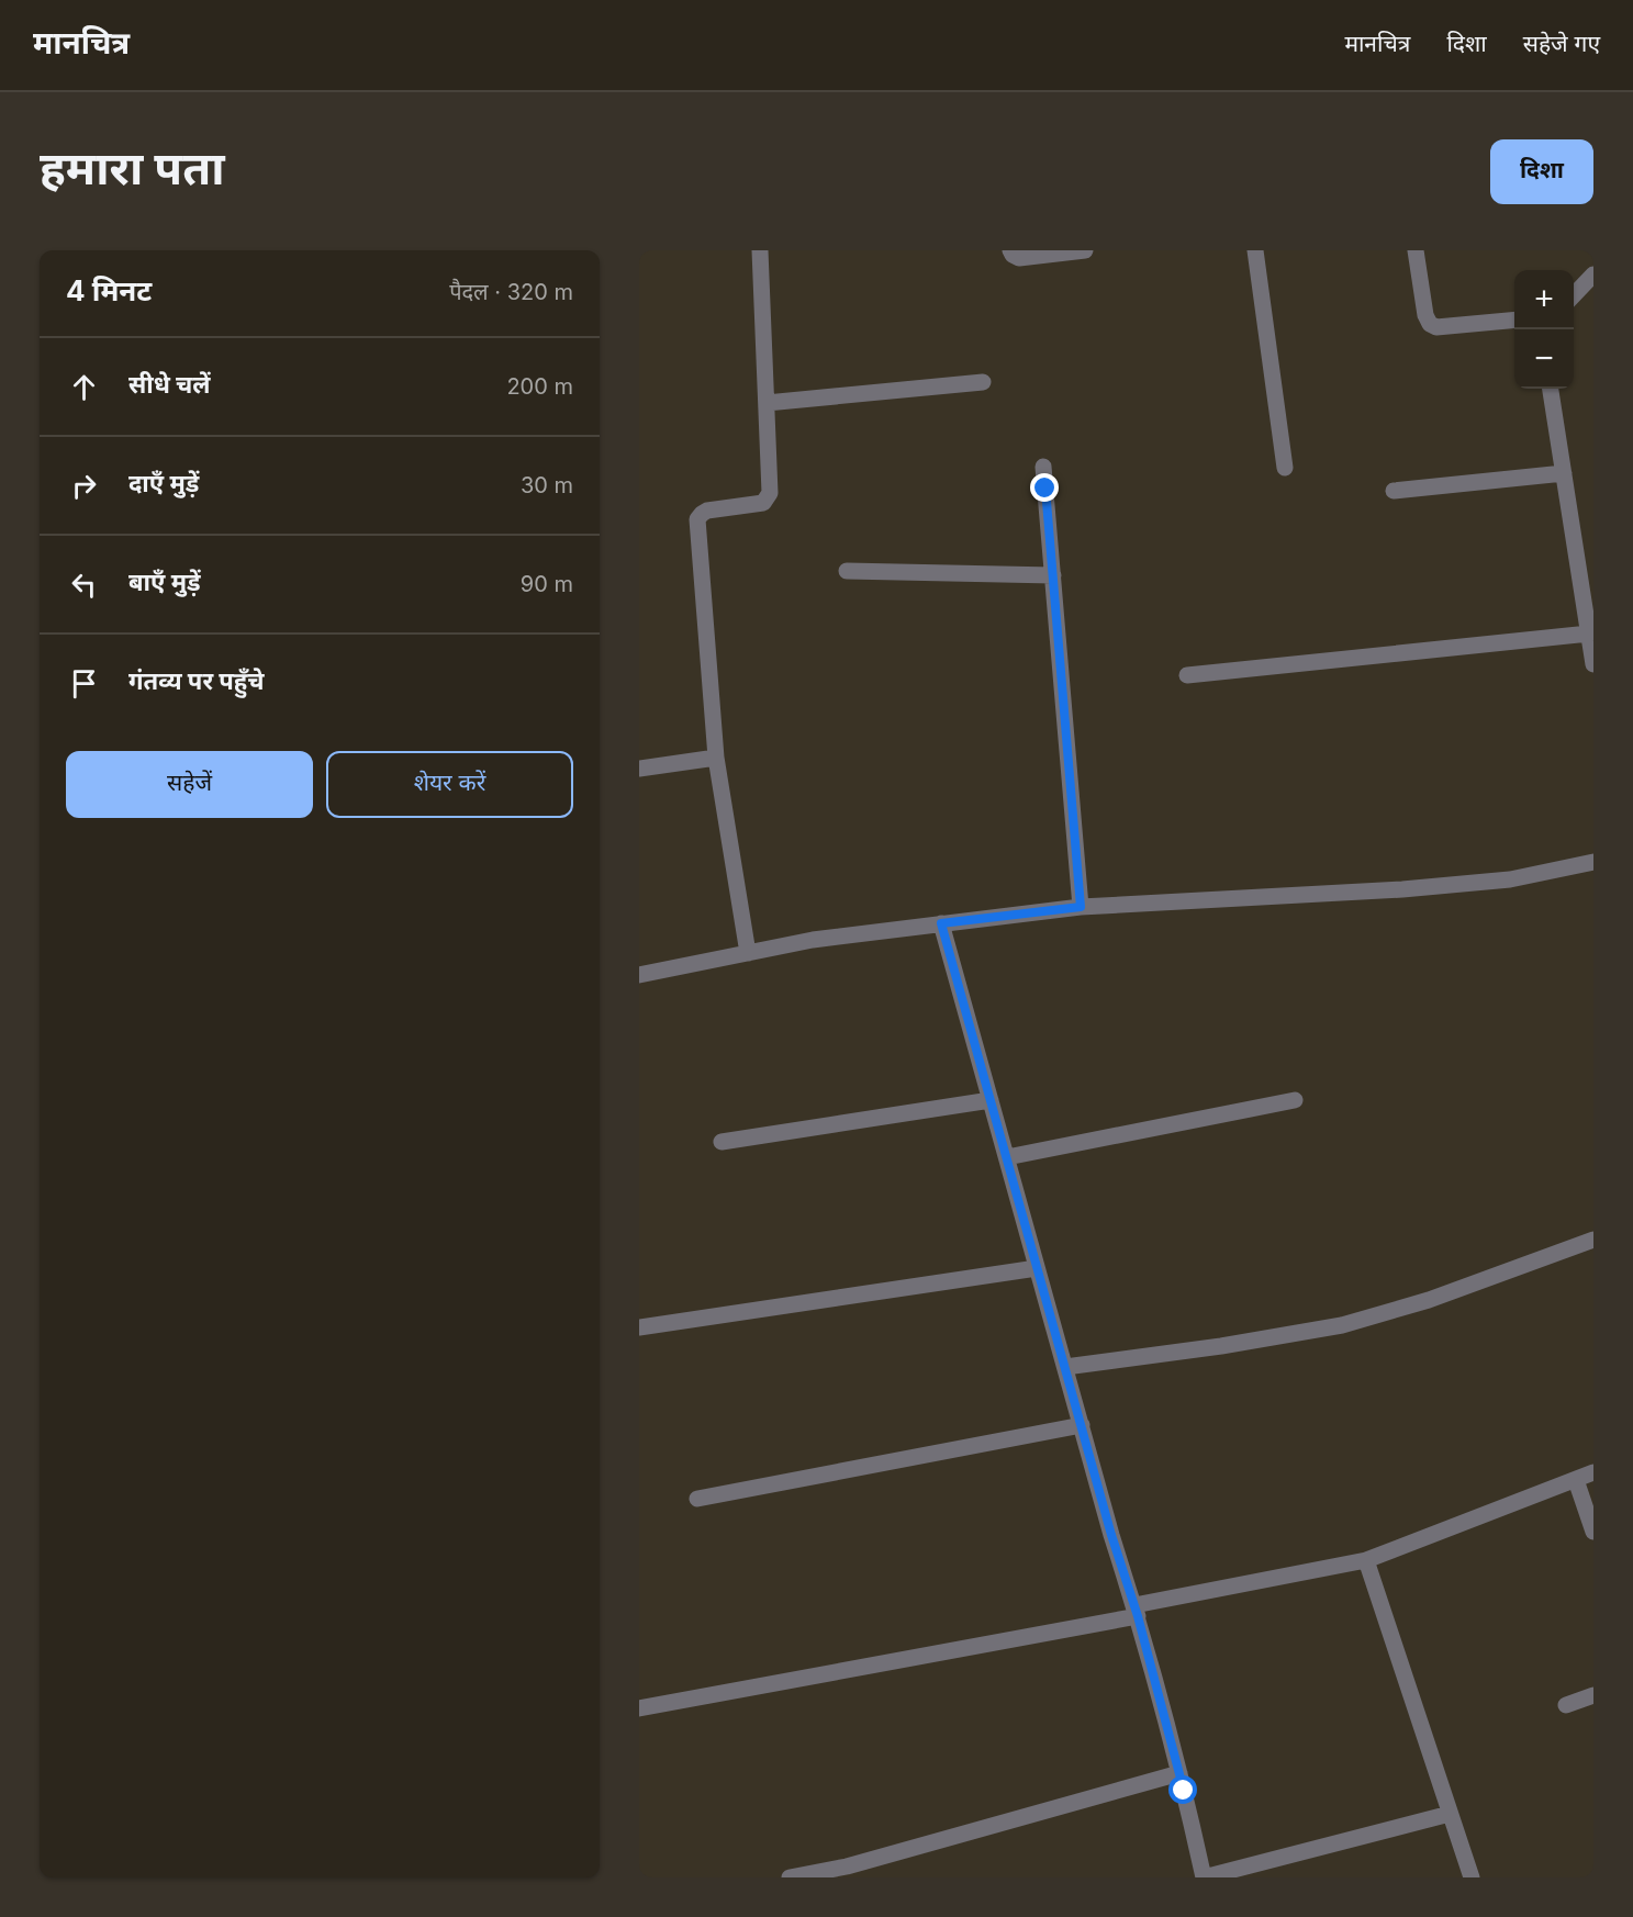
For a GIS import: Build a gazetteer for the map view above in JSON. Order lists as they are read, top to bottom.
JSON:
{
  "page": {
    "header": "मानचित्र",
    "nav": ["मानचित्र", "दिशा", "सहेजे गए"],
    "title": "हमारा पता",
    "buttons": [
      "दिशा",
      ["सहेजें", "शेयर करें"]
    ],
    "heading": ["4 मिनट", "पैदल · 320 m"],
    "map_buttons": ["+", "−"],
    "list": [
      ["सीधे चलें", "200 m"],
      ["दाएँ मुड़ें", "30 m"],
      ["बाएँ मुड़ें", "90 m"],
      "गंतव्य पर पहुँचे"
    ]
  }
}
